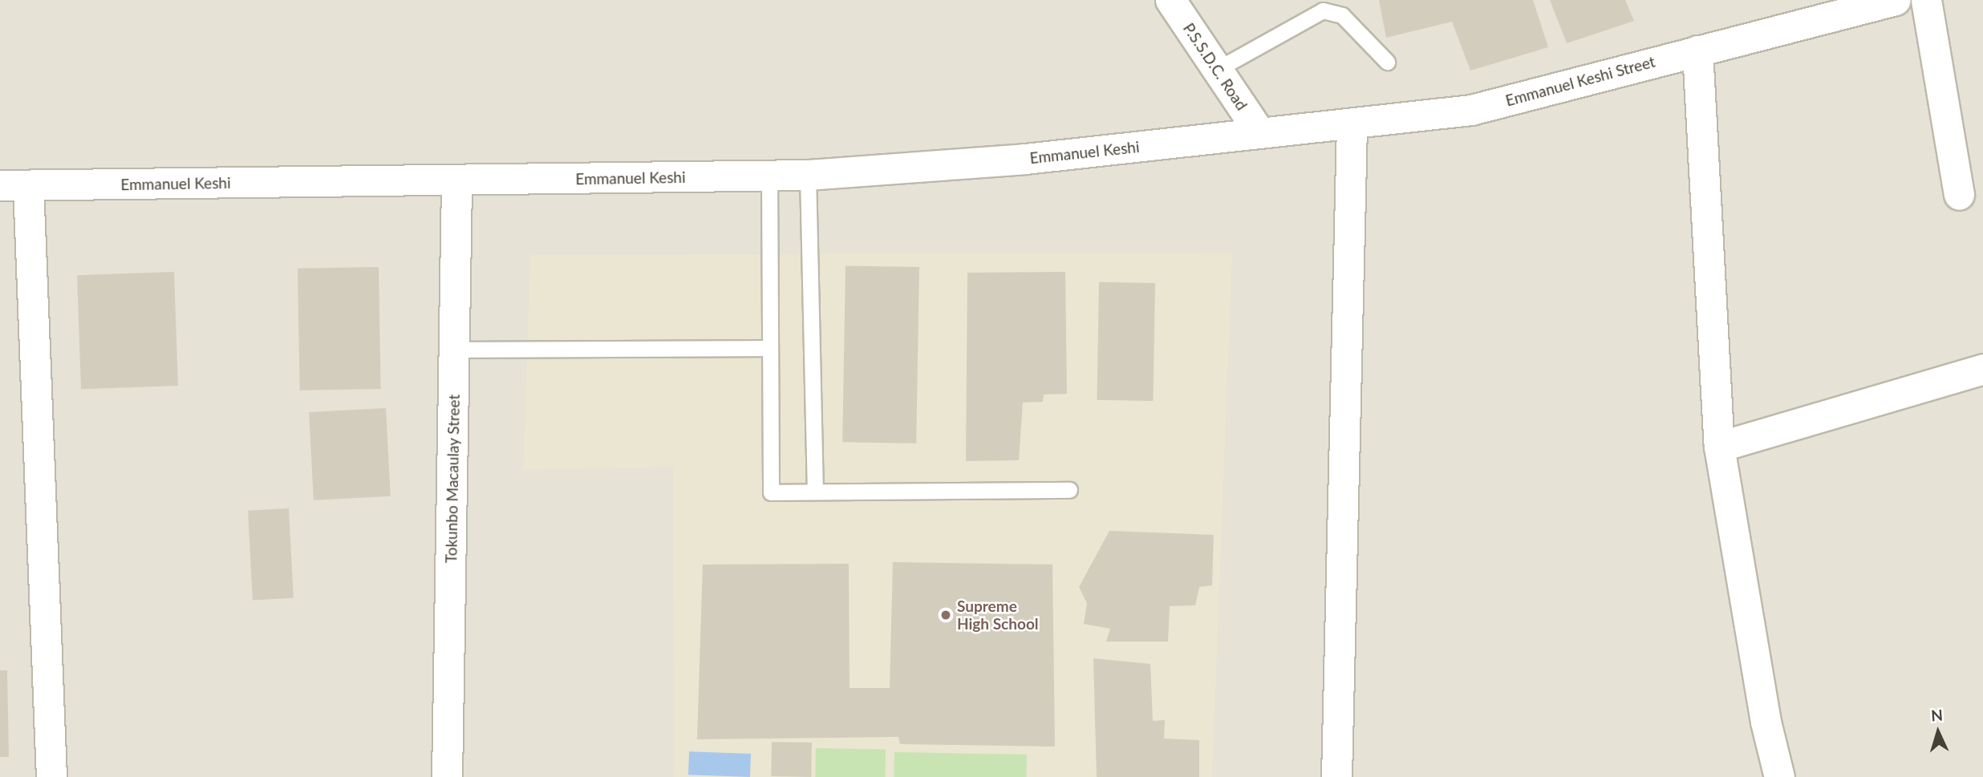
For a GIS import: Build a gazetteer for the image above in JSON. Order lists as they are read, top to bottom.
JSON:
{
  "streets": {
    "street": [
      "P.S.S.D.C. Road",
      "Emmanuel Keshi Street",
      "Emmanuel Keshi",
      "Tokunbo Macaulay Street"
    ]
  },
  "crossings": [
    ["P.S.S.D.C. Road", "Emmanuel Keshi Street"],
    ["P.S.S.D.C. Road", "Emmanuel Keshi"],
    ["Emmanuel Keshi Street", "Emmanuel Keshi"],
    ["Emmanuel Keshi", "Tokunbo Macaulay Street"]
  ],
  "places": ["Supreme High School"],
  "north": "top"
}
